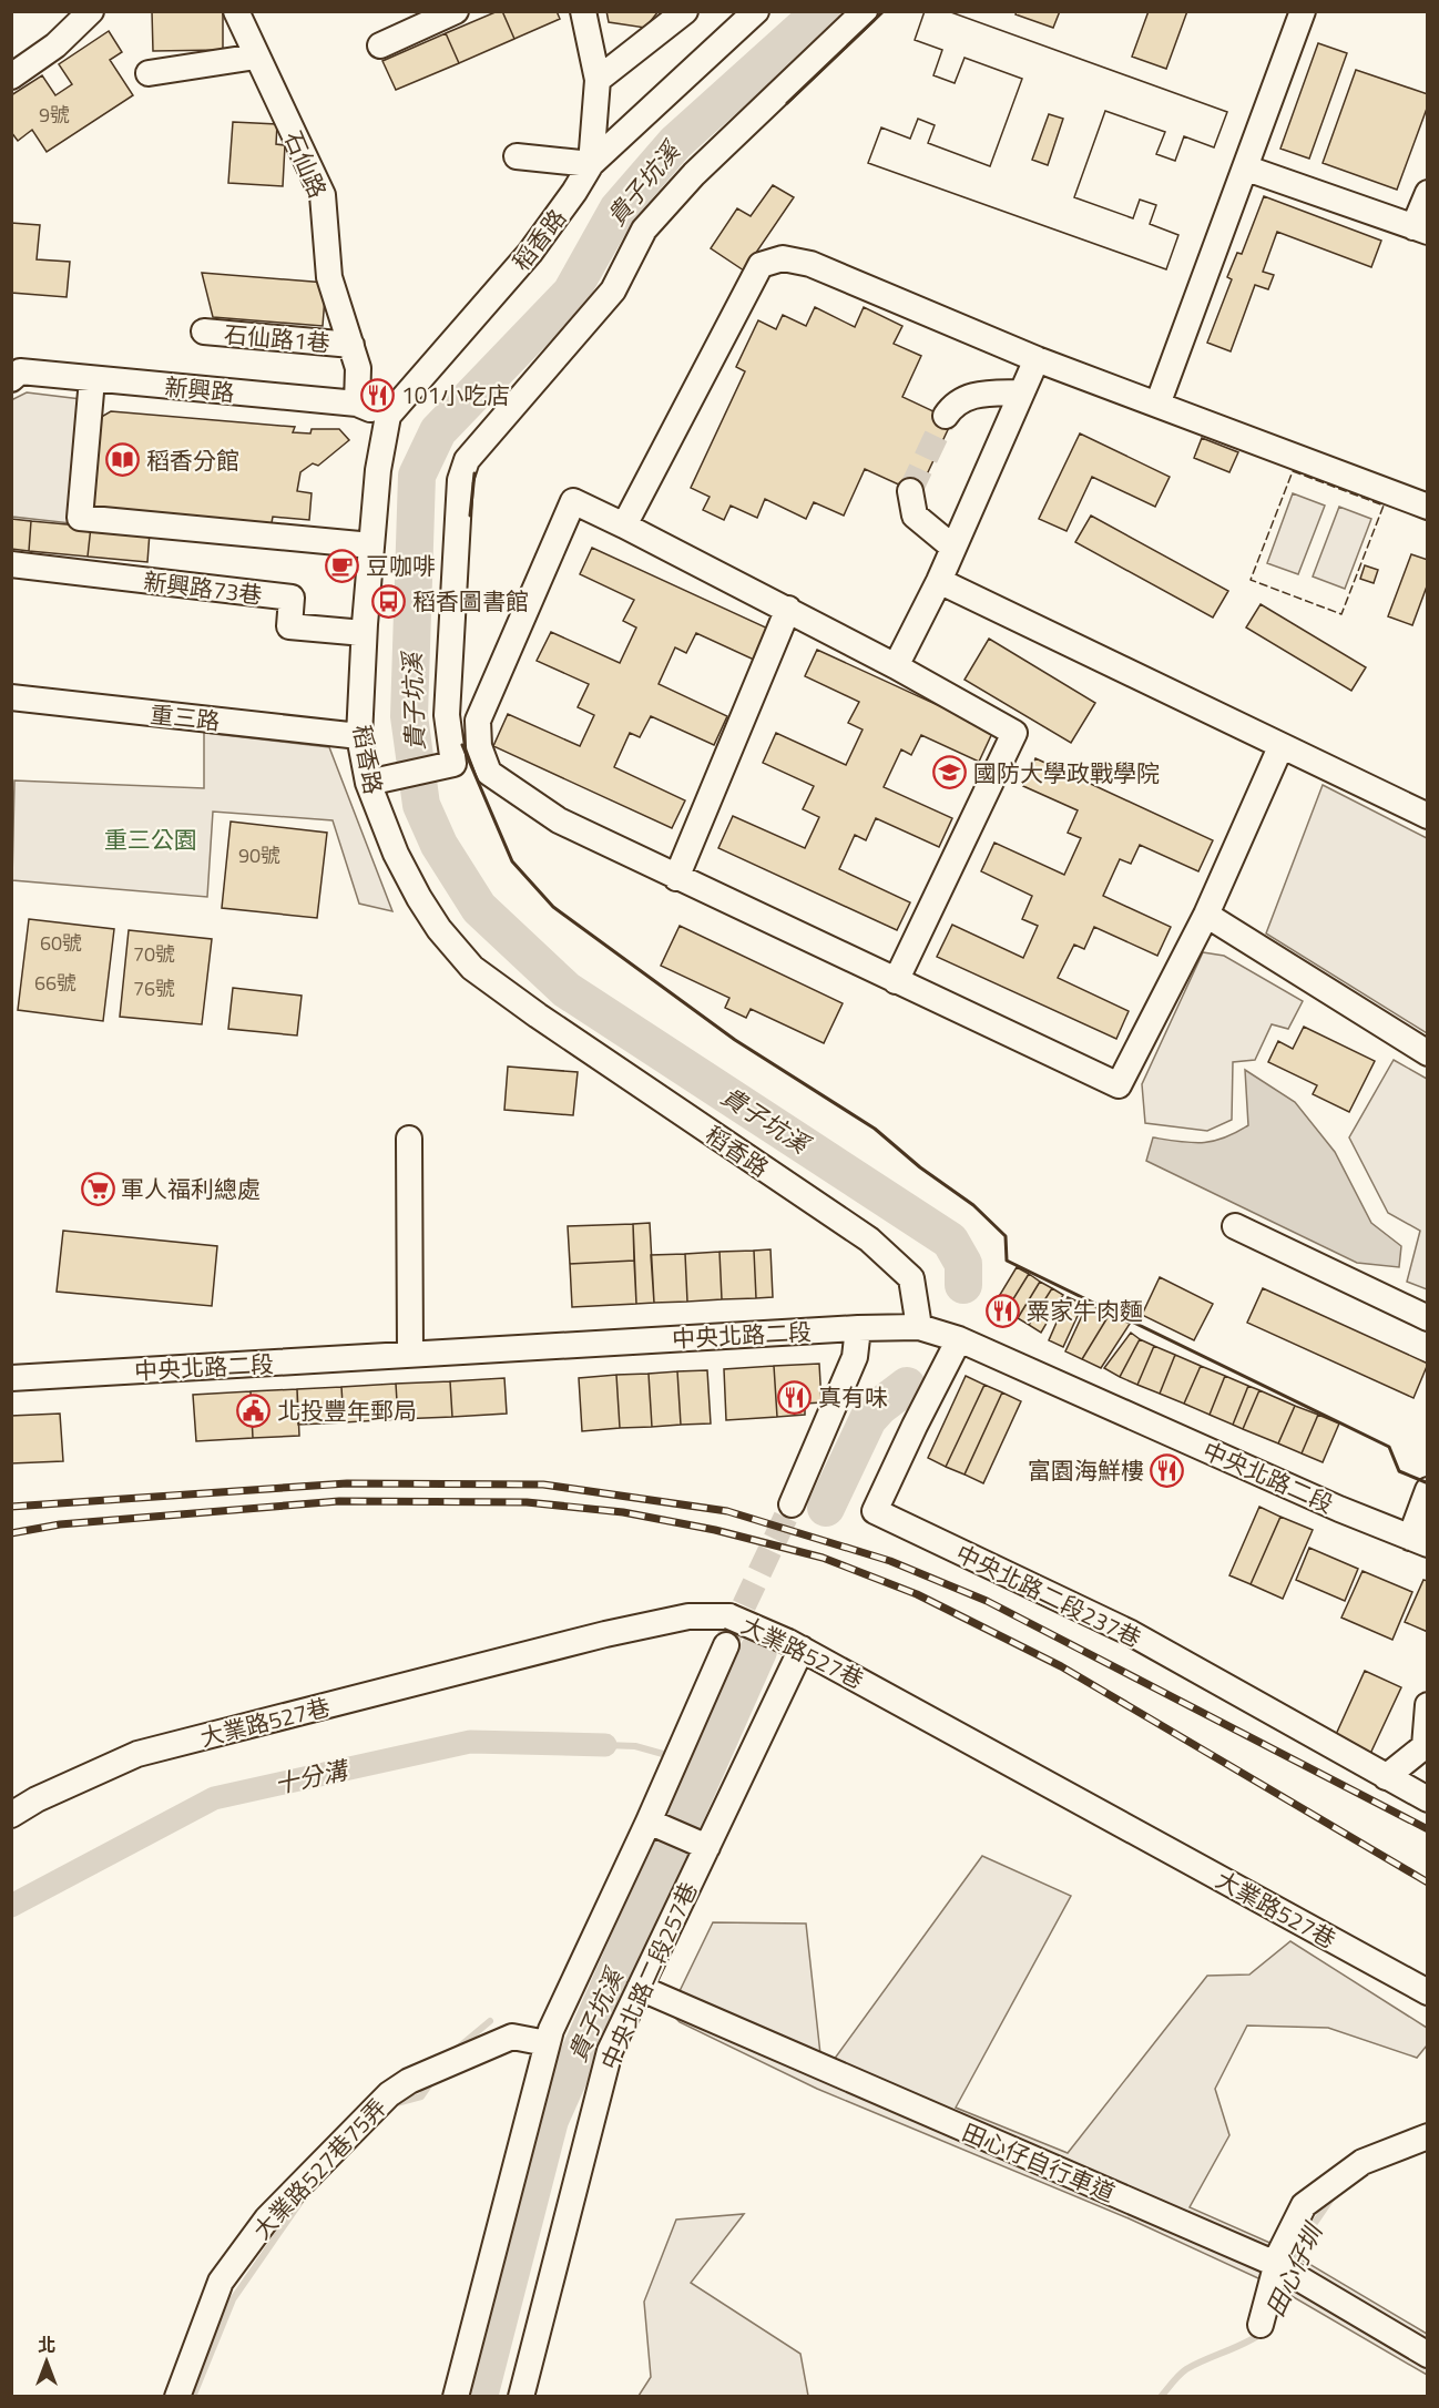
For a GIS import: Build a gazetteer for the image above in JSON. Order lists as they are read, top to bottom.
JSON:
{
  "streets": {
    "street": [
      "石仙路",
      "稻香路",
      "石仙路1巷",
      "新興路",
      "新興路73巷",
      "重三路",
      "中央北路二段",
      "中央北路二段237巷",
      "大業路527巷",
      "中央北路二段257巷",
      "田心仔自行車道",
      "大業路527巷75弄"
    ]
  },
  "crossings": [
    ["石仙路", "石仙路1巷"],
    ["石仙路", "新興路"],
    ["稻香路", "新興路"],
    ["稻香路", "新興路73巷"],
    ["稻香路", "重三路"],
    ["稻香路", "中央北路二段"],
    ["中央北路二段", "中央北路二段237巷"],
    ["大業路527巷", "中央北路二段257巷"],
    ["中央北路二段257巷", "田心仔自行車道"]
  ],
  "water": ["貴子坑溪", "十分溝", "田心仔圳"],
  "parks": ["重三公園"],
  "places": {
    "restaurant": [
      "101小吃店",
      "粟家牛肉麵",
      "真有味",
      "富園海鮮樓"
    ],
    "library": ["稻香分館"],
    "cafe": ["豆咖啡"],
    "bus stop": ["稻香圖書館"],
    "school or university": ["國防大學政戰學院"],
    "supermarket": ["軍人福利總處"],
    "public building": ["北投豐年郵局"]
  },
  "house_numbers": [
    "9號",
    "90號",
    "60號",
    "70號",
    "66號",
    "76號"
  ],
  "north": "top"
}
